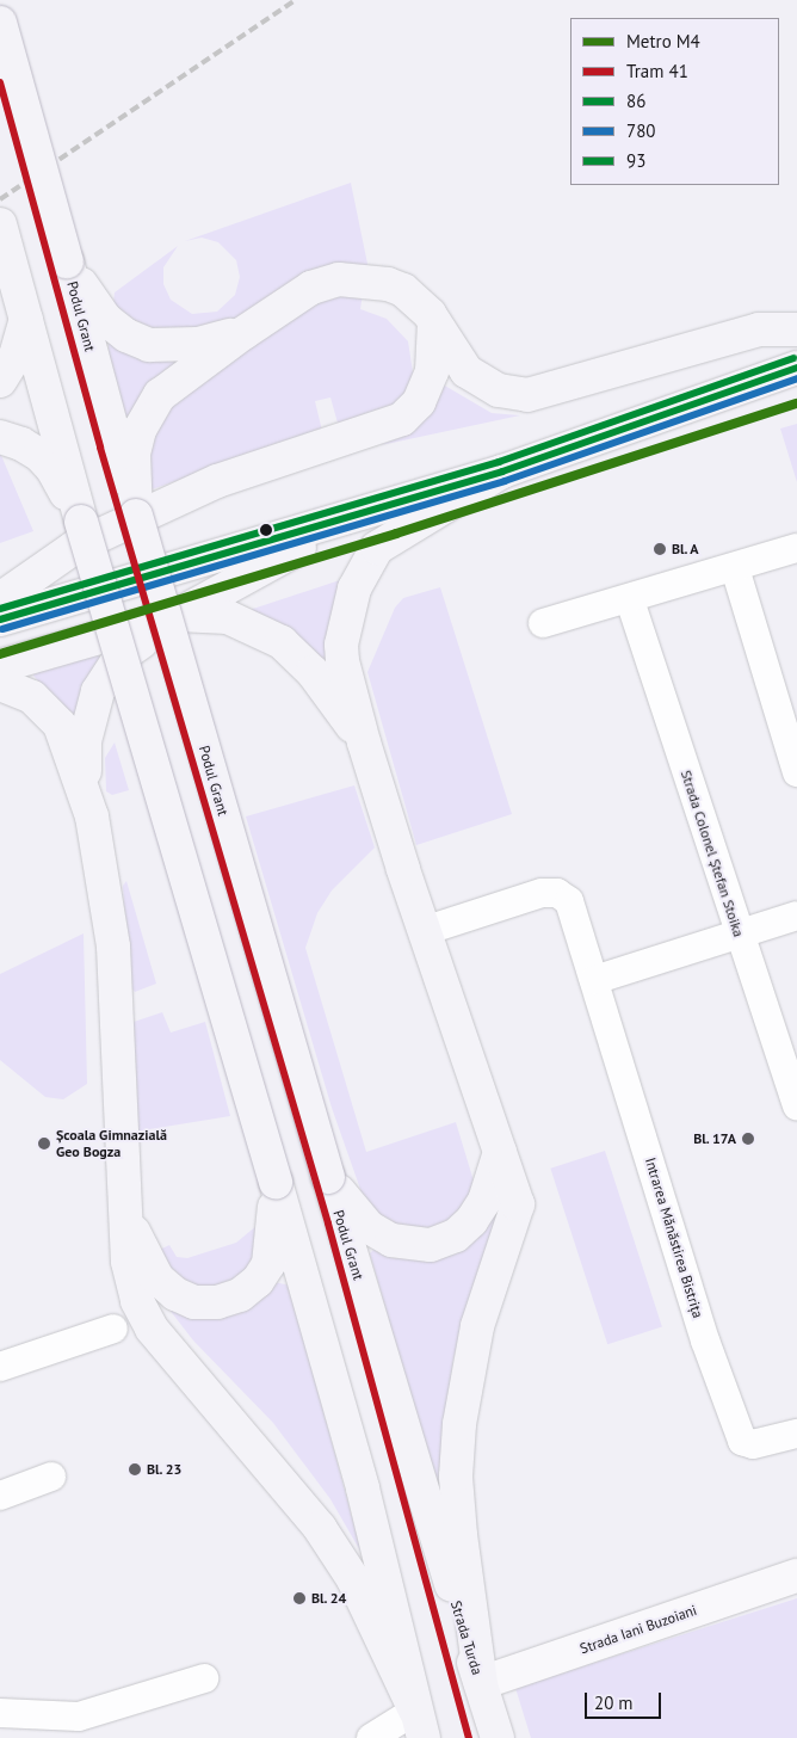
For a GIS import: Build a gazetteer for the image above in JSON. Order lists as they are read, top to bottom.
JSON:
{
  "streets": {
    "main road": ["Podul Grant", "Strada Turda"],
    "street": ["Strada Colonel Ștefan Stoika", "Intrarea Mănăstirea Bistrița", "Strada Iani Buzoiani"]
  },
  "crossings": [
    ["Podul Grant", "Strada Turda"],
    ["Strada Iani Buzoiani", "Strada Turda"]
  ],
  "places": [
    "Bl. A",
    "Bl. 17A",
    "Școala Gimnazială Geo Bogza",
    "Bl. 23",
    "Bl. 24"
  ],
  "lines": [
    "tram line 41",
    "transit line 93",
    "transit line 86",
    "transit line 780",
    "metro line M4"
  ],
  "legend": [
    "Metro M4",
    "Tram 41",
    "86",
    "780",
    "93"
  ],
  "scale_bar": "20 m"
}
